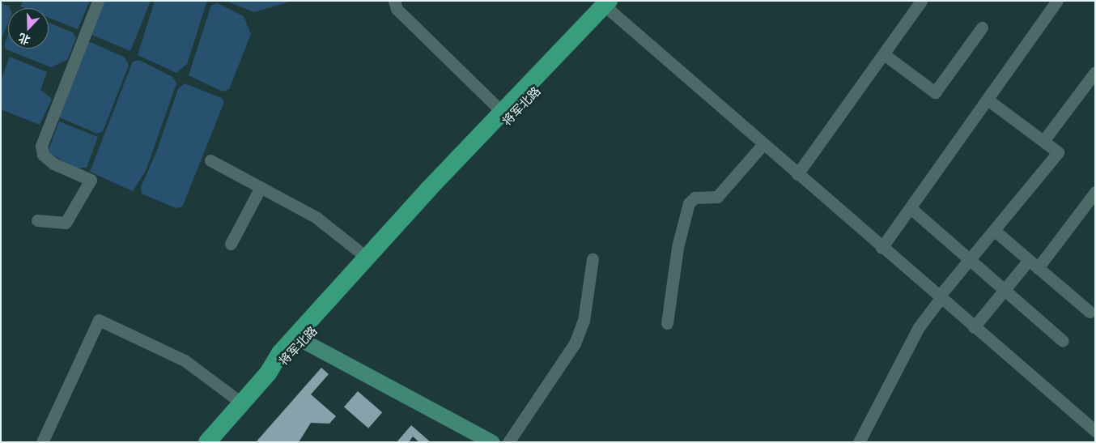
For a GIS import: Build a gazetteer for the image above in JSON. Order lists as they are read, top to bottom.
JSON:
{
  "streets": {
    "highway": ["将军北路"]
  },
  "north": "bottom"
}
